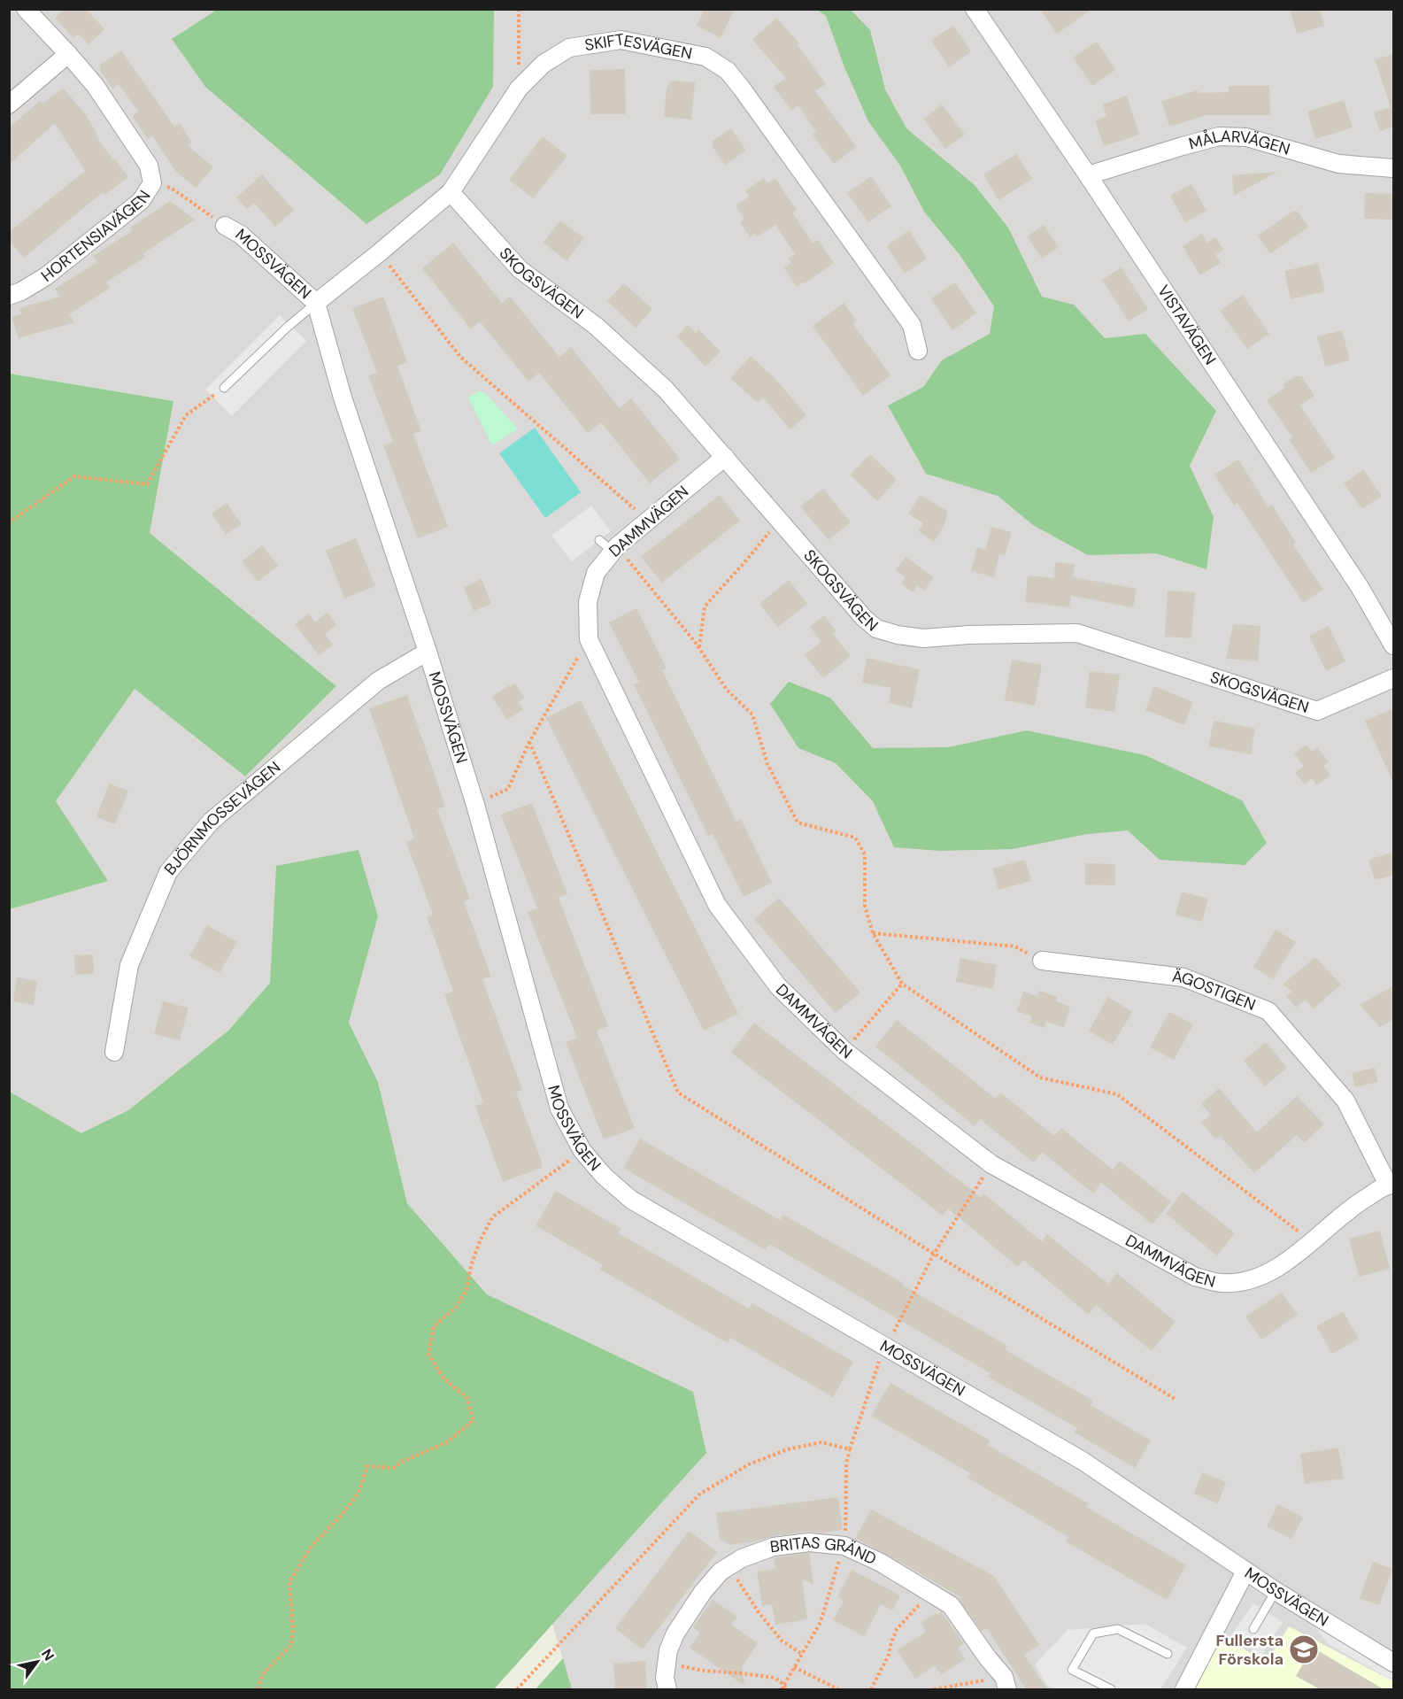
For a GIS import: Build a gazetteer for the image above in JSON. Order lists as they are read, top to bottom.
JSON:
{
  "streets": {
    "street": [
      "SKIFTESVÄGEN",
      "MÅLARVÄGEN",
      "HORTENSIAVÄGEN",
      "MOSSVÄGEN",
      "SKOGSVÄGEN",
      "VISTAVÄGEN",
      "DAMMVÄGEN",
      "BJÖRNMOSSEVÄGEN",
      "ÄGOSTIGEN",
      "BRITAS GRÄND"
    ]
  },
  "crossings": [
    ["SKIFTESVÄGEN", "MOSSVÄGEN"],
    ["SKIFTESVÄGEN", "SKOGSVÄGEN"],
    ["MÅLARVÄGEN", "VISTAVÄGEN"],
    ["MOSSVÄGEN", "BJÖRNMOSSEVÄGEN"],
    ["SKOGSVÄGEN", "DAMMVÄGEN"],
    ["DAMMVÄGEN", "ÄGOSTIGEN"]
  ],
  "places": {
    "school or university": ["Fullersta Förskola"]
  },
  "north": "top right"
}
